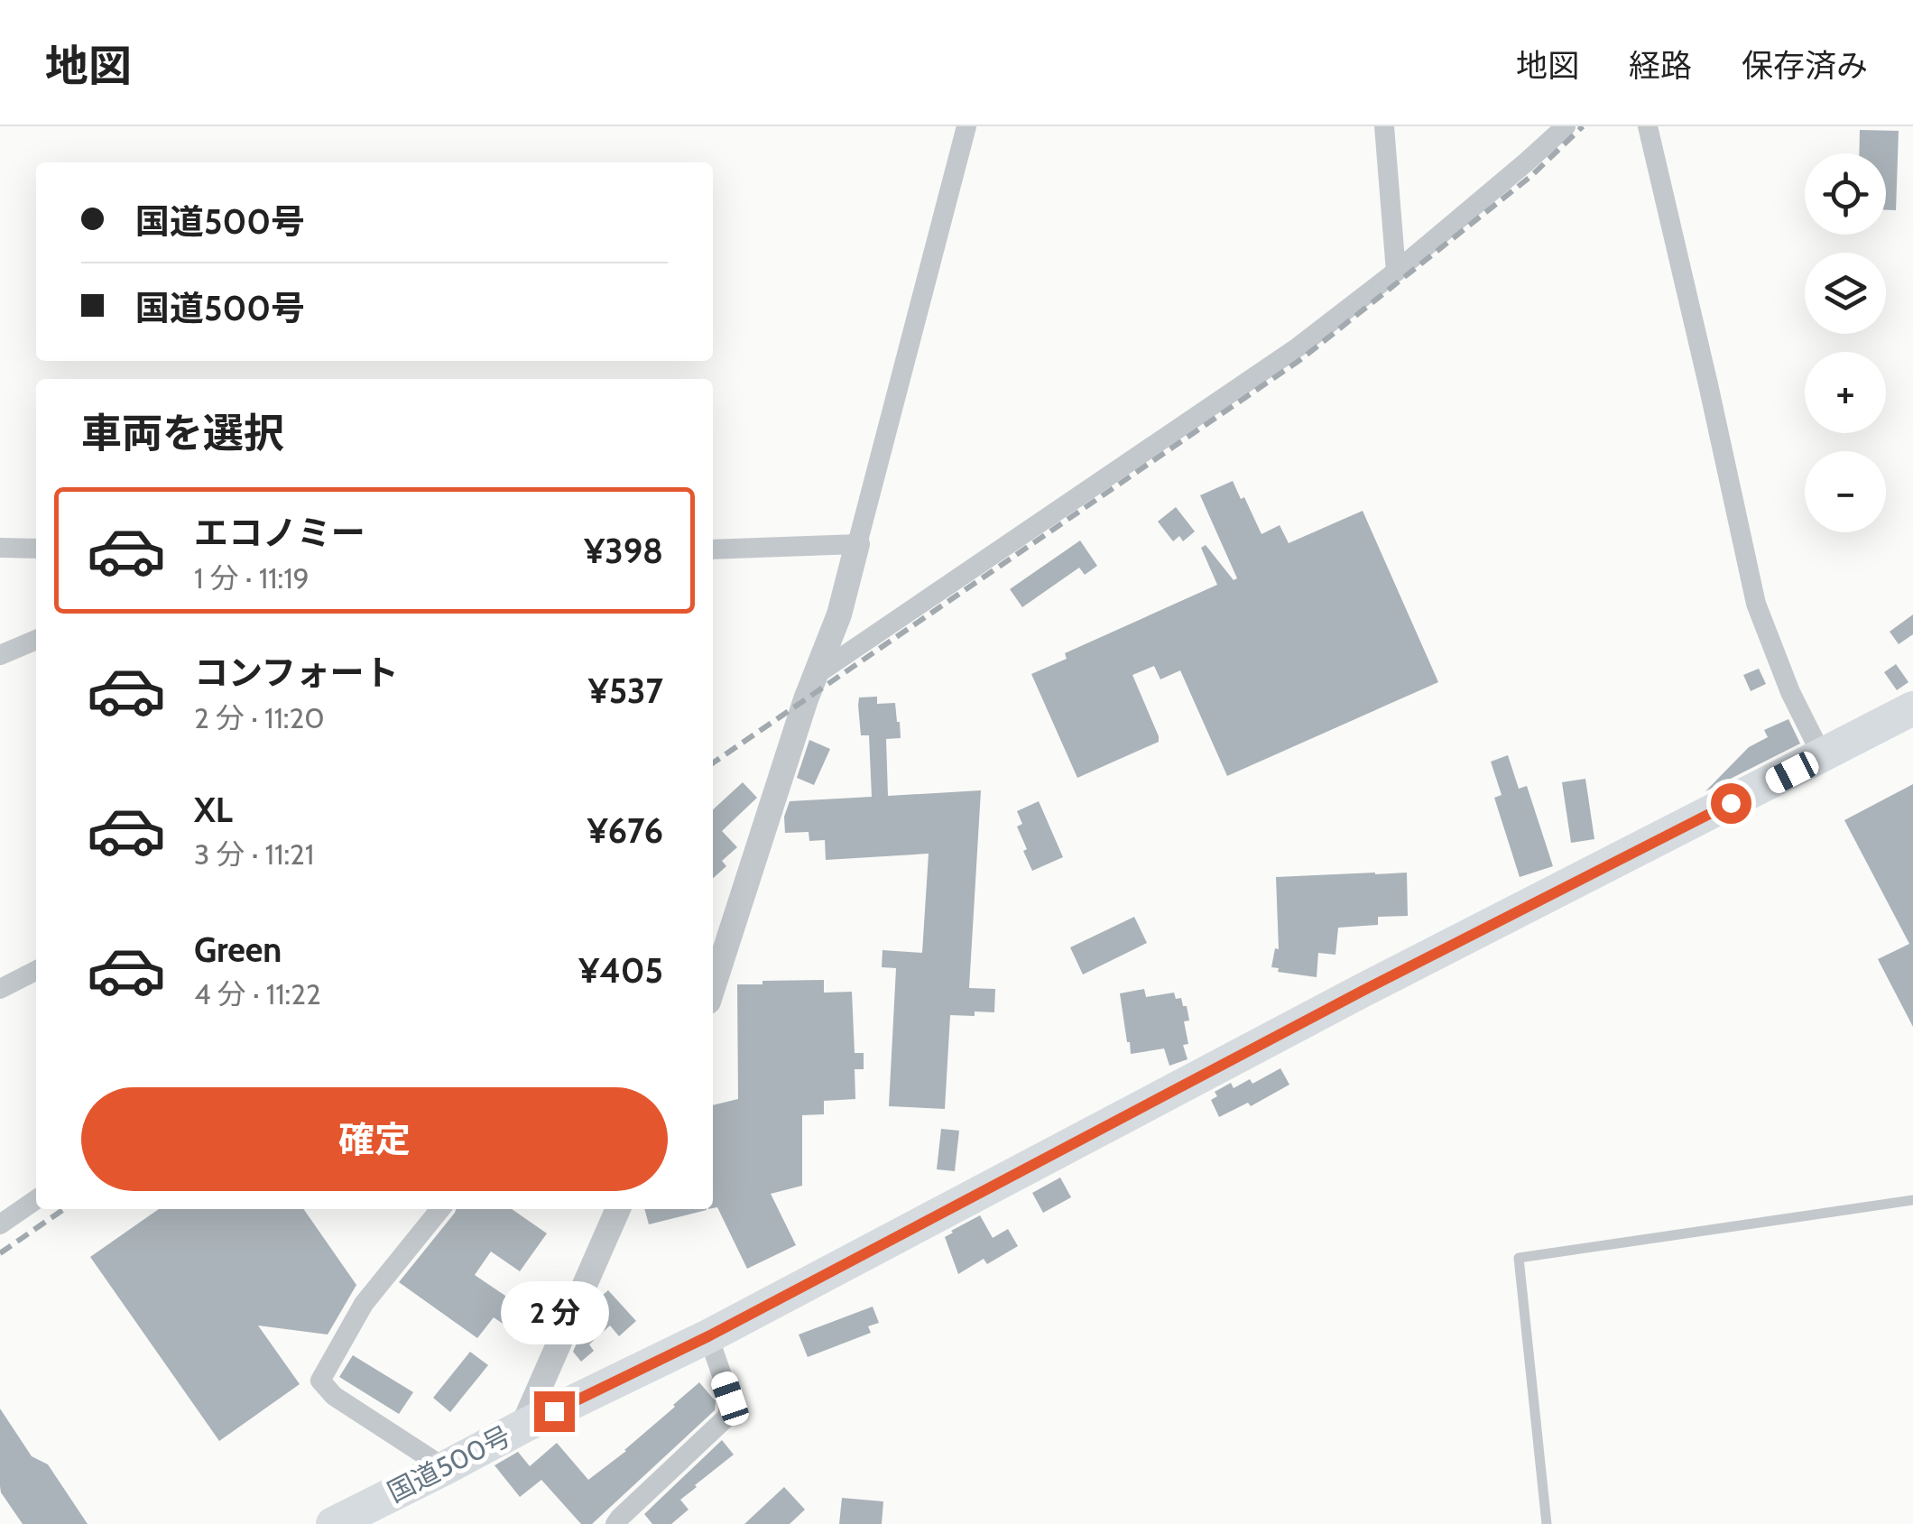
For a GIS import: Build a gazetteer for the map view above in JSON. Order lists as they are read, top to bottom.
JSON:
{
  "streets": {
    "highway": ["国道500号"]
  },
  "page": {
    "header": "地図",
    "nav": ["地図", "経路", "保存済み"],
    "map_buttons": ["+", "−"],
    "banner": ["国道500号", "国道500号"],
    "heading": "車両を選択",
    "list": [
      {
        "name": "エコノミー",
        "note": "1 分 · 11:19",
        "value": "¥398"
      },
      {
        "name": "コンフォート",
        "note": "2 分 · 11:20",
        "value": "¥537"
      },
      {
        "name": "XL",
        "note": "3 分 · 11:21",
        "value": "¥676"
      },
      {
        "name": "Green",
        "note": "4 分 · 11:22",
        "value": "¥405"
      }
    ],
    "buttons": "確定",
    "bubble": "2 分"
  }
}
